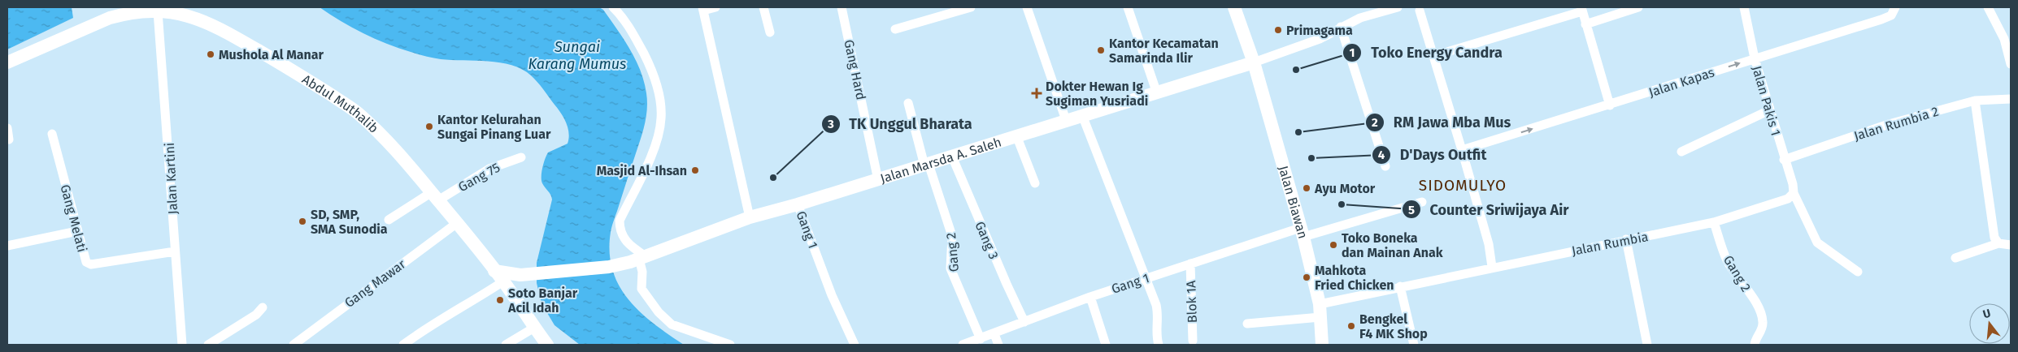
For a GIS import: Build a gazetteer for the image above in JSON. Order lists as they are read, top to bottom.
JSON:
{
  "streets": {
    "street": [
      "Gang Hard",
      "Jalan Kapas",
      "Jalan Pakis 1",
      "Abdul Muthalib",
      "Jalan Rumbia 2",
      "Jalan Marsda A. Saleh",
      "Gang 75",
      "Jalan Kartini",
      "Jalan Biawan",
      "Gang Melati",
      "Gang 1",
      "Gang 3",
      "Jalan Rumbia",
      "Gang 2",
      "Gang Mawar",
      "Blok 1A"
    ]
  },
  "crossings": [
    ["Gang Hard", "Jalan Marsda A. Saleh"],
    ["Jalan Kapas", "Jalan Pakis 1"],
    ["Jalan Pakis 1", "Jalan Rumbia 2"],
    ["Jalan Pakis 1", "Jalan Rumbia"],
    ["Abdul Muthalib", "Jalan Marsda A. Saleh"],
    ["Abdul Muthalib", "Gang 75"],
    ["Abdul Muthalib", "Jalan Kartini"],
    ["Abdul Muthalib", "Gang Mawar"],
    ["Jalan Marsda A. Saleh", "Jalan Biawan"],
    ["Jalan Marsda A. Saleh", "Gang 1"],
    ["Jalan Marsda A. Saleh", "Gang 3"],
    ["Jalan Marsda A. Saleh", "Gang 2"],
    ["Jalan Kartini", "Gang Melati"],
    ["Jalan Biawan", "Gang 1"],
    ["Jalan Biawan", "Jalan Rumbia"],
    ["Gang 1", "Gang 3"],
    ["Gang 1", "Gang 2"],
    ["Gang 1", "Blok 1A"],
    ["Jalan Rumbia", "Gang 2"]
  ],
  "districts": ["SIDOMULYO"],
  "water": ["Sungai Karang Mumus"],
  "places": {
    "other": [
      "Primagama",
      "Kantor Kecamatan Samarinda Ilir",
      "Mushola Al Manar",
      "Toko Energy Candra",
      "Kantor Kelurahan Sungai Pinang Luar",
      "RM Jawa Mba Mus",
      "D'Days Outfit",
      "Masjid Al-Ihsan",
      "TK Unggul Bharata",
      "Ayu Motor",
      "Counter Sriwijaya Air",
      "SD, SMP, SMA Sunodia",
      "Toko Boneka dan Mainan Anak",
      "Mahkota Fried Chicken",
      "Soto Banjar Acil Idah",
      "Bengkel F4 MK Shop"
    ],
    "health": ["Dokter Hewan Ig Sugiman Yusriadi"]
  },
  "north": "top"
}
